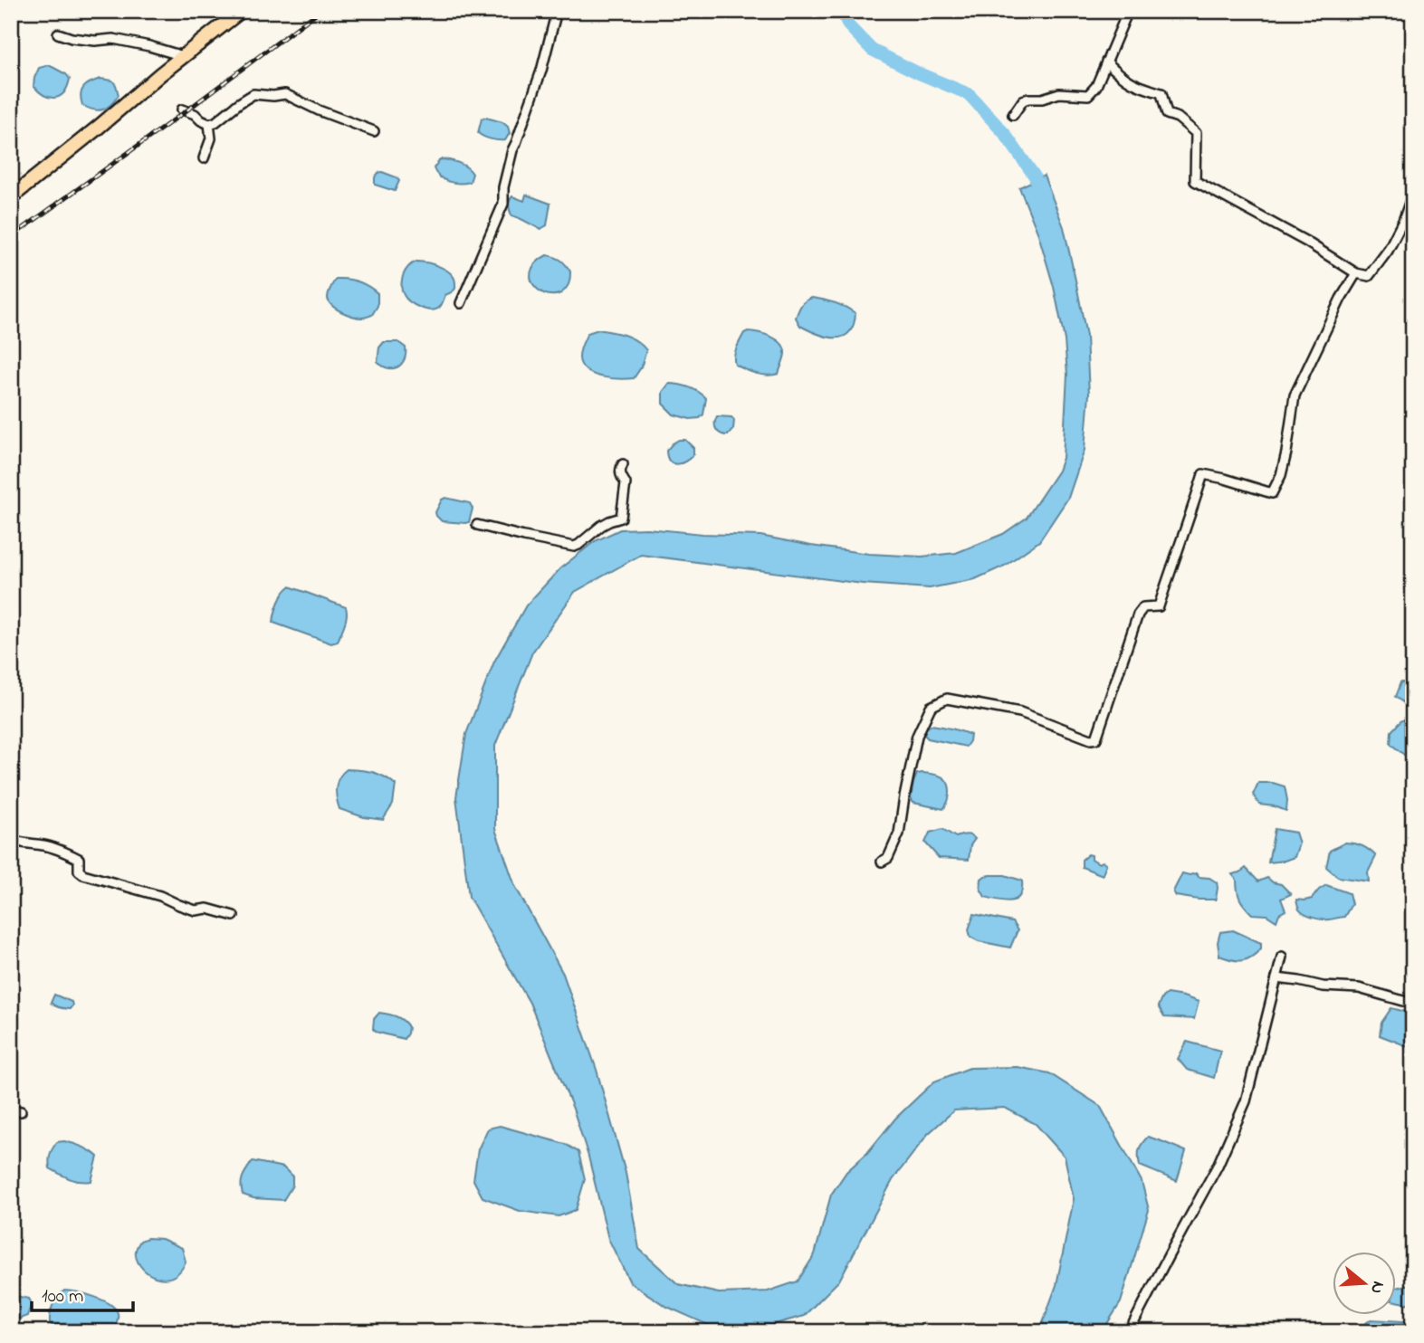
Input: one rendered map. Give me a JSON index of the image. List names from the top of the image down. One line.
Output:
{"scale_bar":"100 m","north":"right"}
